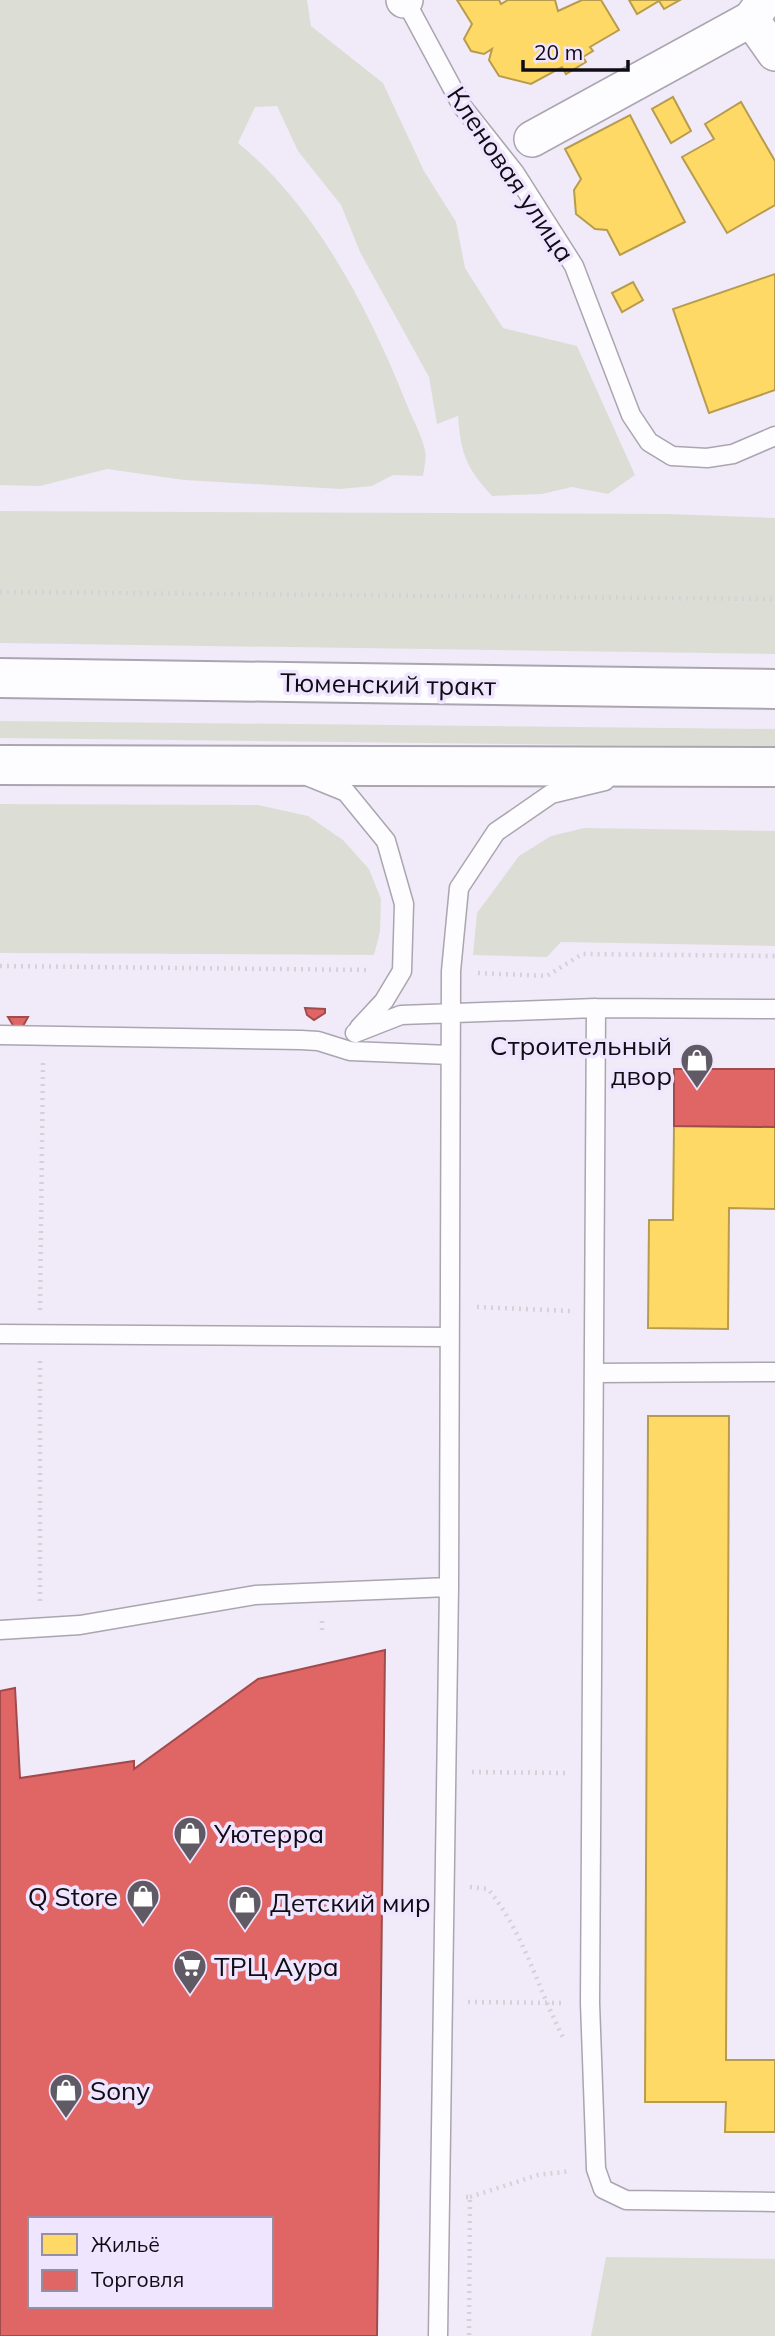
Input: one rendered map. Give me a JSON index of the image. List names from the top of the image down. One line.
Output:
{"streets":{"main road":["Тюменский тракт"],"lane":["Кленовая улица"]},"places":{"shop":["Строительный двор","Уютерра","Q Store","Детский мир","Sony"],"supermarket":["ТРЦ Аура"]},"legend":["Жильё","Торговля"],"scale_bar":"20 m"}
